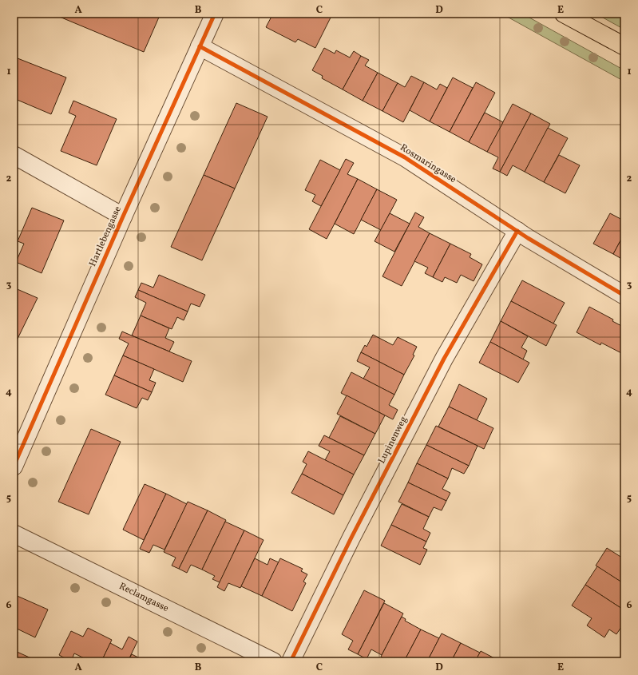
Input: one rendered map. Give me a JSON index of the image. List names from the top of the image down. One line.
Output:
{"streets":{"street":["Rosmaringasse","Hartlebengasse","Lupinenweg","Reclamgasse"]},"crossings":[["Rosmaringasse","Hartlebengasse"],["Rosmaringasse","Lupinenweg"]],"grid":{"columns":["A","B","C","D","E"],"rows":["1","2","3","4","5","6"]}}
